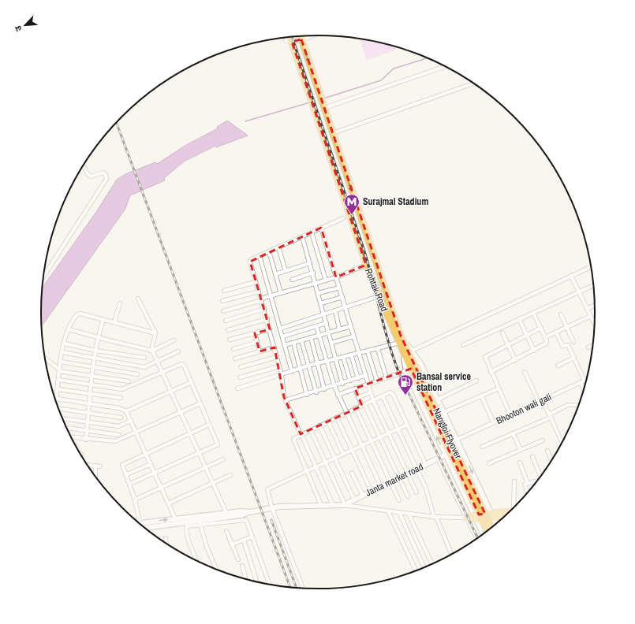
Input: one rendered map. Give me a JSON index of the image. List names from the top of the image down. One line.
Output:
{"streets":{"highway":["Rohtak Road","Nangloi Flyover"],"street":["Bhooton wali gali","Janta market road"]},"crossings":[["Rohtak Road","Bhooton wali gali"],["Rohtak Road","Nangloi Flyover"]],"places":{"metro station":["Surajmal Stadium"],"fuel station":["Bansal service station"]},"north":"bottom left"}
